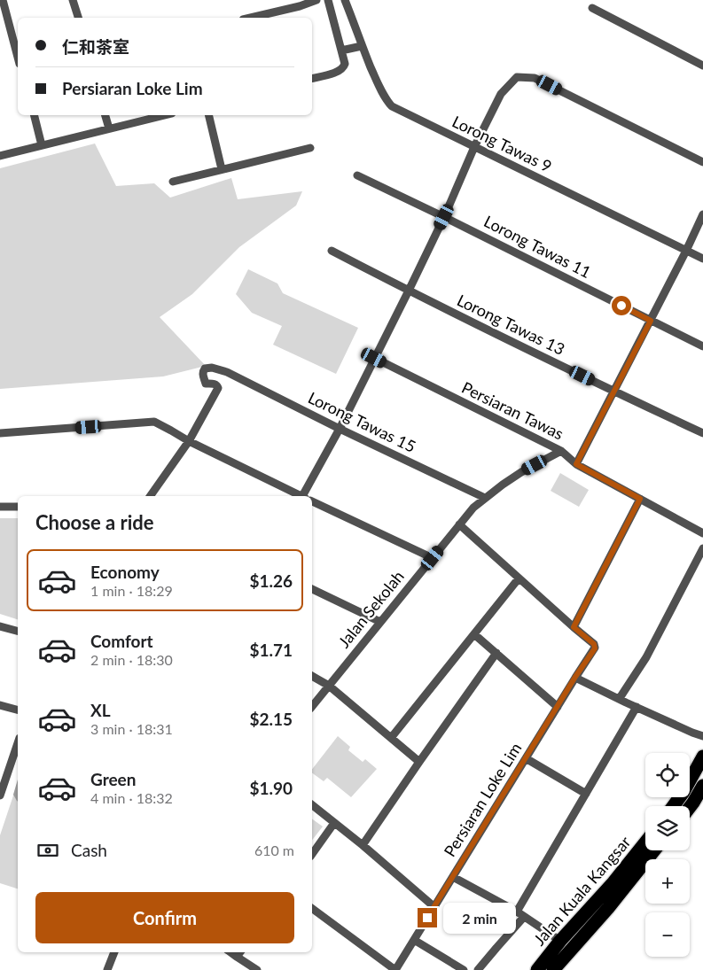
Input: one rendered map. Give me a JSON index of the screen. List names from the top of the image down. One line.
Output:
{"streets":{"highway":["Jalan Kuala Kangsar"],"street":["Lorong Tawas 9","Lorong Tawas 11","Lorong Tawas 13","Persiaran Tawas","Lorong Tawas 15","Jalan Sekolah","Persiaran Loke Lim"]},"crossings":[["Persiaran Tawas","Jalan Sekolah"],["Lorong Tawas 15","Jalan Sekolah"]],"page":{"banner":["仁和茶室","Persiaran Loke Lim"],"heading":"Choose a ride","list":[{"name":"Economy","note":"1 min · 18:29","value":"$1.26"},{"name":"Comfort","note":"2 min · 18:30","value":"$1.71"},{"name":"XL","note":"3 min · 18:31","value":"$2.15"},{"name":"Green","note":"4 min · 18:32","value":"$1.90"}],"map_buttons":["+","−"],"pay":["Cash","610 m"],"buttons":"Confirm","bubble":"2 min"}}
